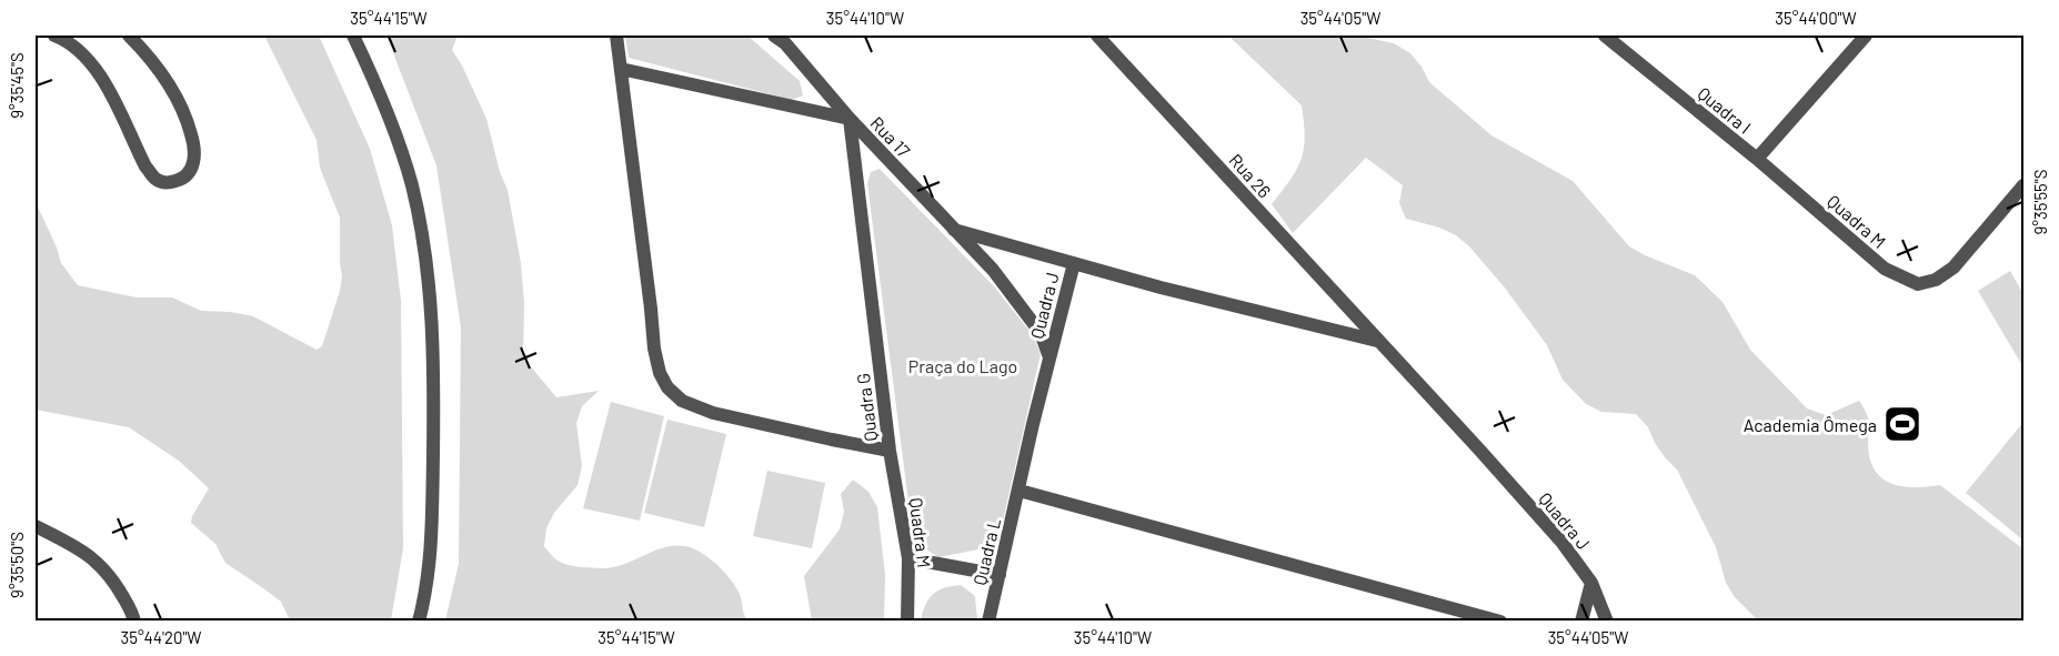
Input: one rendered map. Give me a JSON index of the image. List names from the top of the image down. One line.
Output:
{"streets":{"street":["Quadra I","Rua 17","Rua 26","Quadra M","Quadra J","Quadra G","Quadra L"]},"crossings":[["Quadra I","Quadra M"],["Rua 17","Quadra J"],["Rua 17","Quadra G"],["Rua 26","Quadra J"],["Quadra M","Quadra G"],["Quadra J","Quadra L"]],"parks":["Praça do Lago"],"places":{"sports":["Academia Ômega"]},"coordinates":["35°44'15\"W","35°44'10\"W","35°44'05\"W","35°44'00\"W","9°35'45\"S","9°35'55\"S","9°35'50\"S","35°44'20\"W"]}
